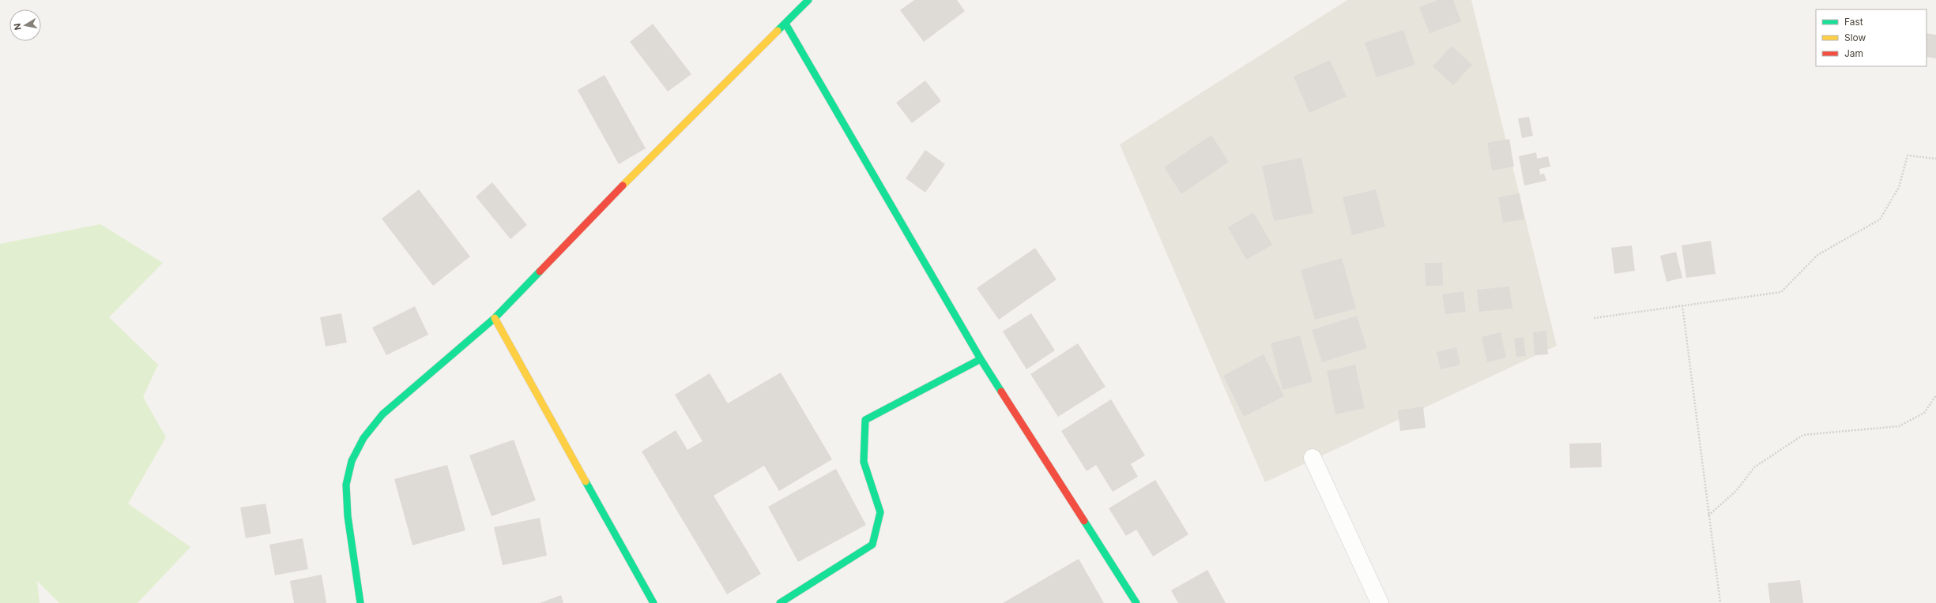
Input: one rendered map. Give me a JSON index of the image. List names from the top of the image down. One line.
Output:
{"legend":["Fast","Slow","Jam"],"north":"left"}
